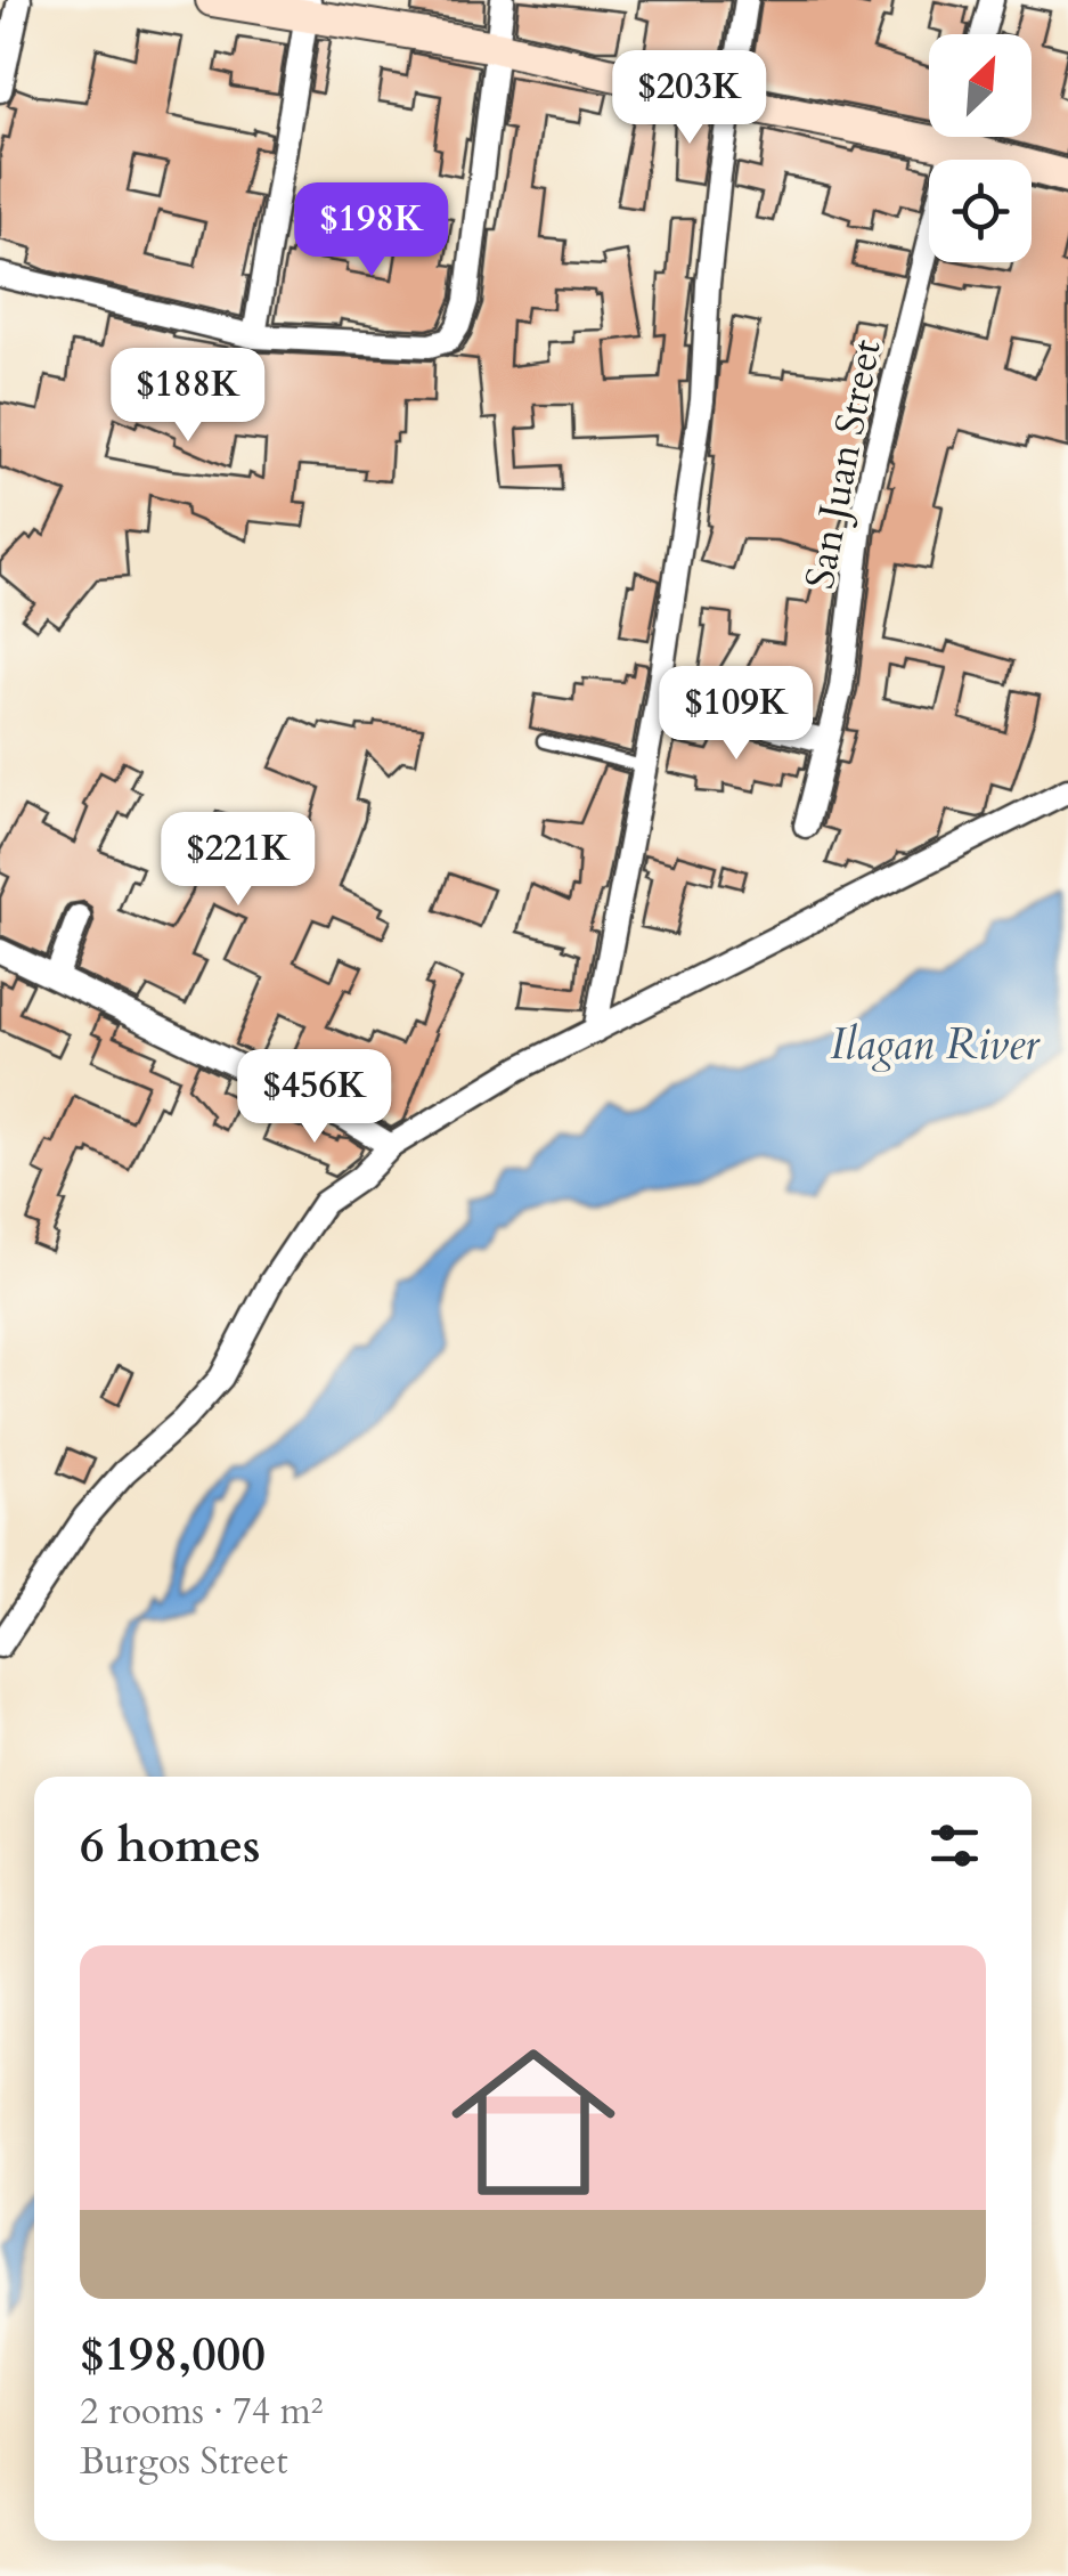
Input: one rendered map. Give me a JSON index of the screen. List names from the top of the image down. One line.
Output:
{"streets":{"street":["San Juan Street"]},"water":["Ilagan River"],"north":"top right","page":{"price":["$203K","$198K","$188K","$109K","$221K","$456K"],"heading":"6 homes","list":[{"name":"$198,000","note":"2 rooms · 74 m² · Burgos Street"}]}}
